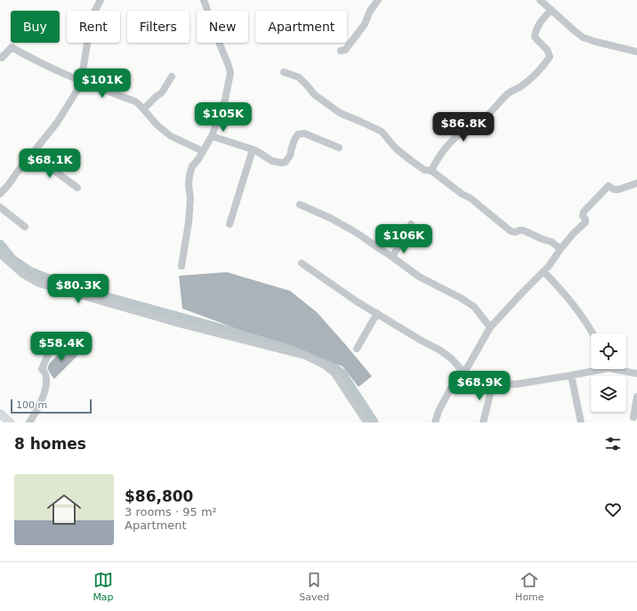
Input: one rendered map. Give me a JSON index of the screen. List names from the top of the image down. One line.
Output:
{"scale_bar":"100 m","page":{"chip":["Buy","Rent","Filters","New","Apartment"],"price":["$101K","$105K","$86.8K","$68.1K","$106K","$80.3K","$58.4K","$68.9K"],"scale":"100 m","heading":"8 homes","list":[{"name":"$86,800","note":"3 rooms · 95 m² · Apartment"}],"tabs":["Map","Saved","Home"]}}
